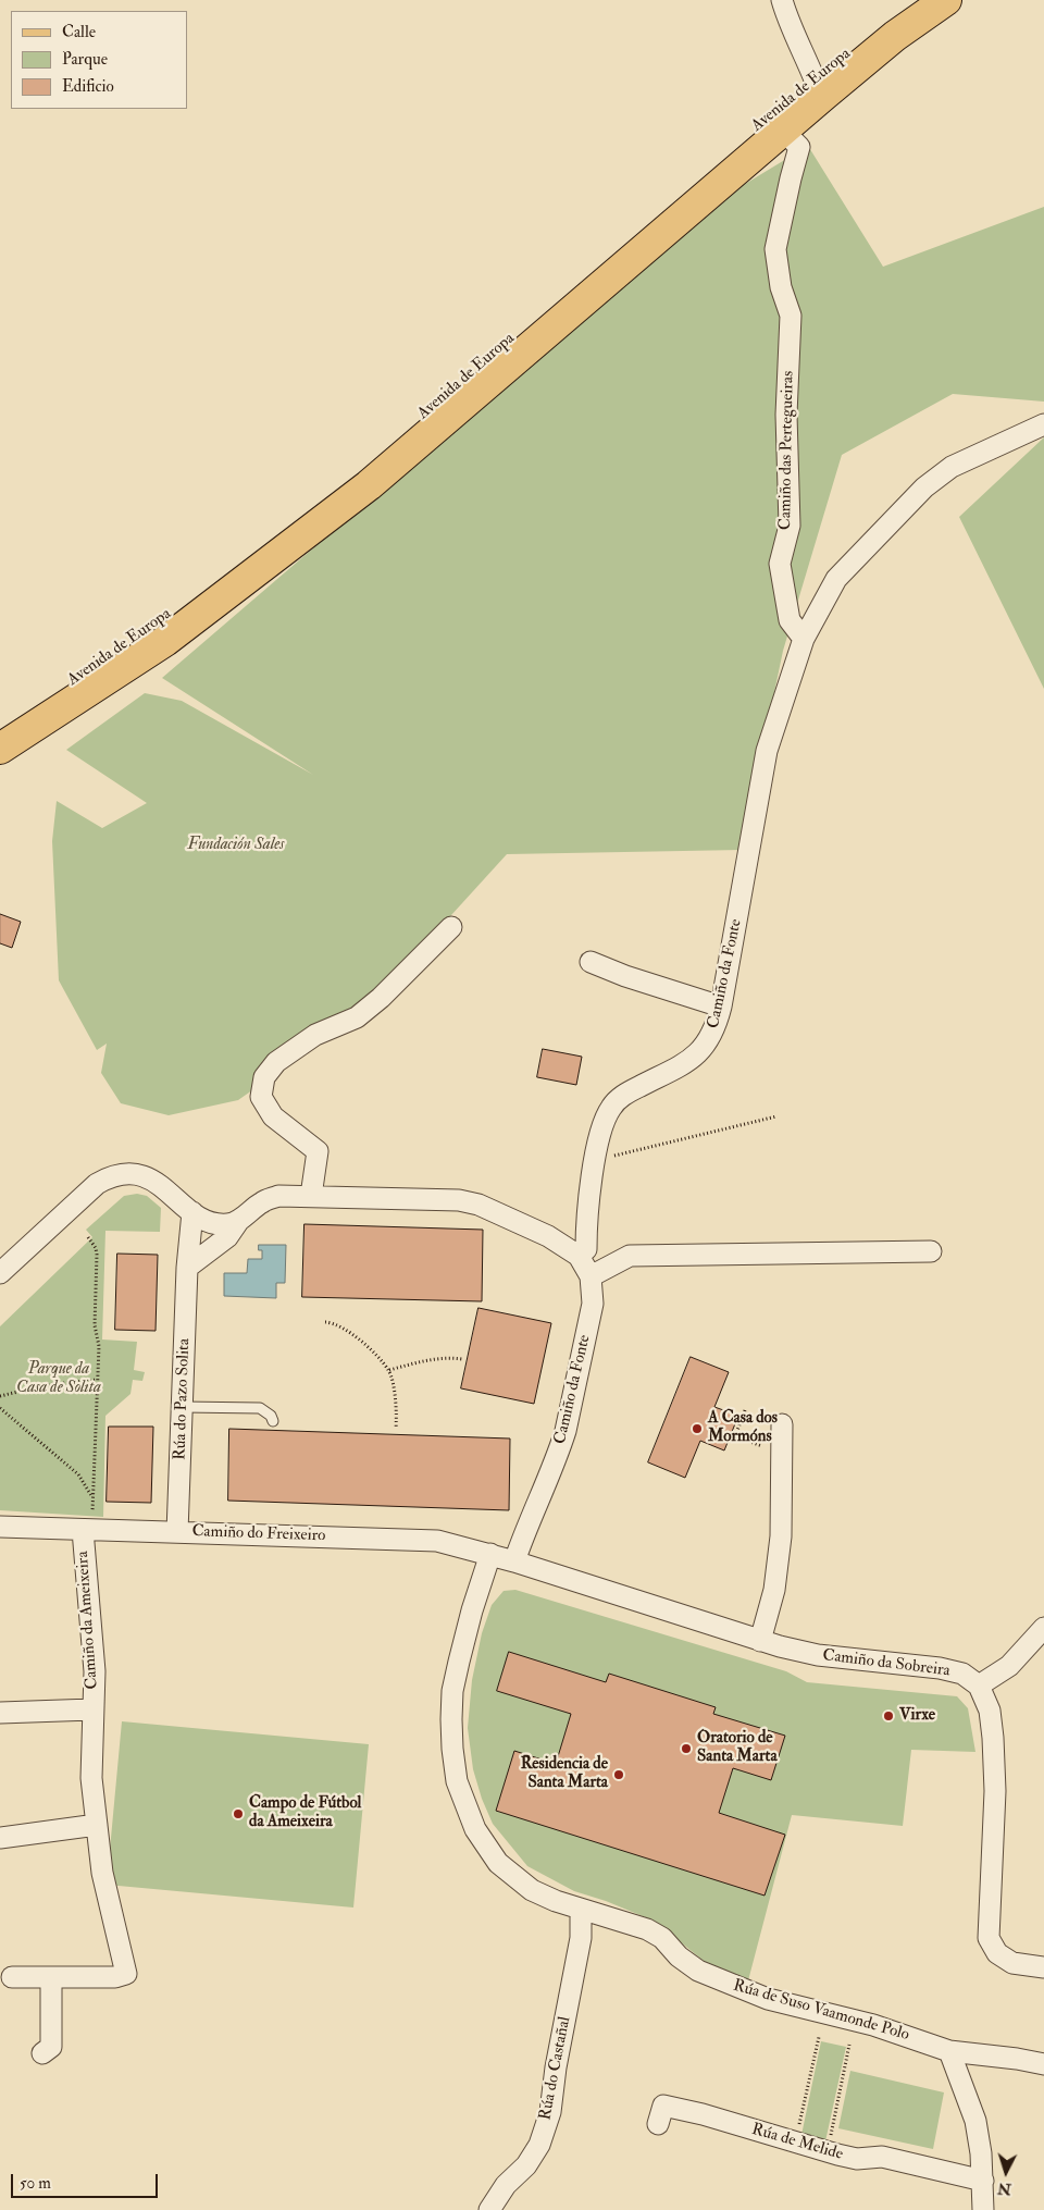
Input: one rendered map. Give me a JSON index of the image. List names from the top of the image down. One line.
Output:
{"streets":{"main road":["Avenida de Europa"],"street":["Camiño das Pertegueiras","Camiño da Fonte","Rúa do Pazo Solita","Camiño do Freixeiro","Camiño da Ameixeira","Camiño da Sobreira","Rúa de Suso Vaamonde Polo","Rúa do Castañal","Rúa de Melide"]},"crossings":[["Avenida de Europa","Camiño das Pertegueiras"],["Camiño das Pertegueiras","Camiño da Fonte"],["Camiño da Fonte","Camiño do Freixeiro"],["Camiño da Fonte","Camiño da Sobreira"],["Rúa do Pazo Solita","Camiño do Freixeiro"],["Camiño do Freixeiro","Camiño da Ameixeira"],["Camiño do Freixeiro","Camiño da Sobreira"],["Camiño do Freixeiro","Rúa de Suso Vaamonde Polo"],["Rúa de Suso Vaamonde Polo","Rúa do Castañal"]],"parks":["Fundación Sales","Parque da Casa de Solita"],"places":["A Casa dos Mormóns","Virxe","Oratorio de Santa Marta","Residencia de Santa Marta","Campo de Fútbol da Ameixeira"],"legend":["Calle","Parque","Edificio"],"scale_bar":"50 m","north":"bottom"}
